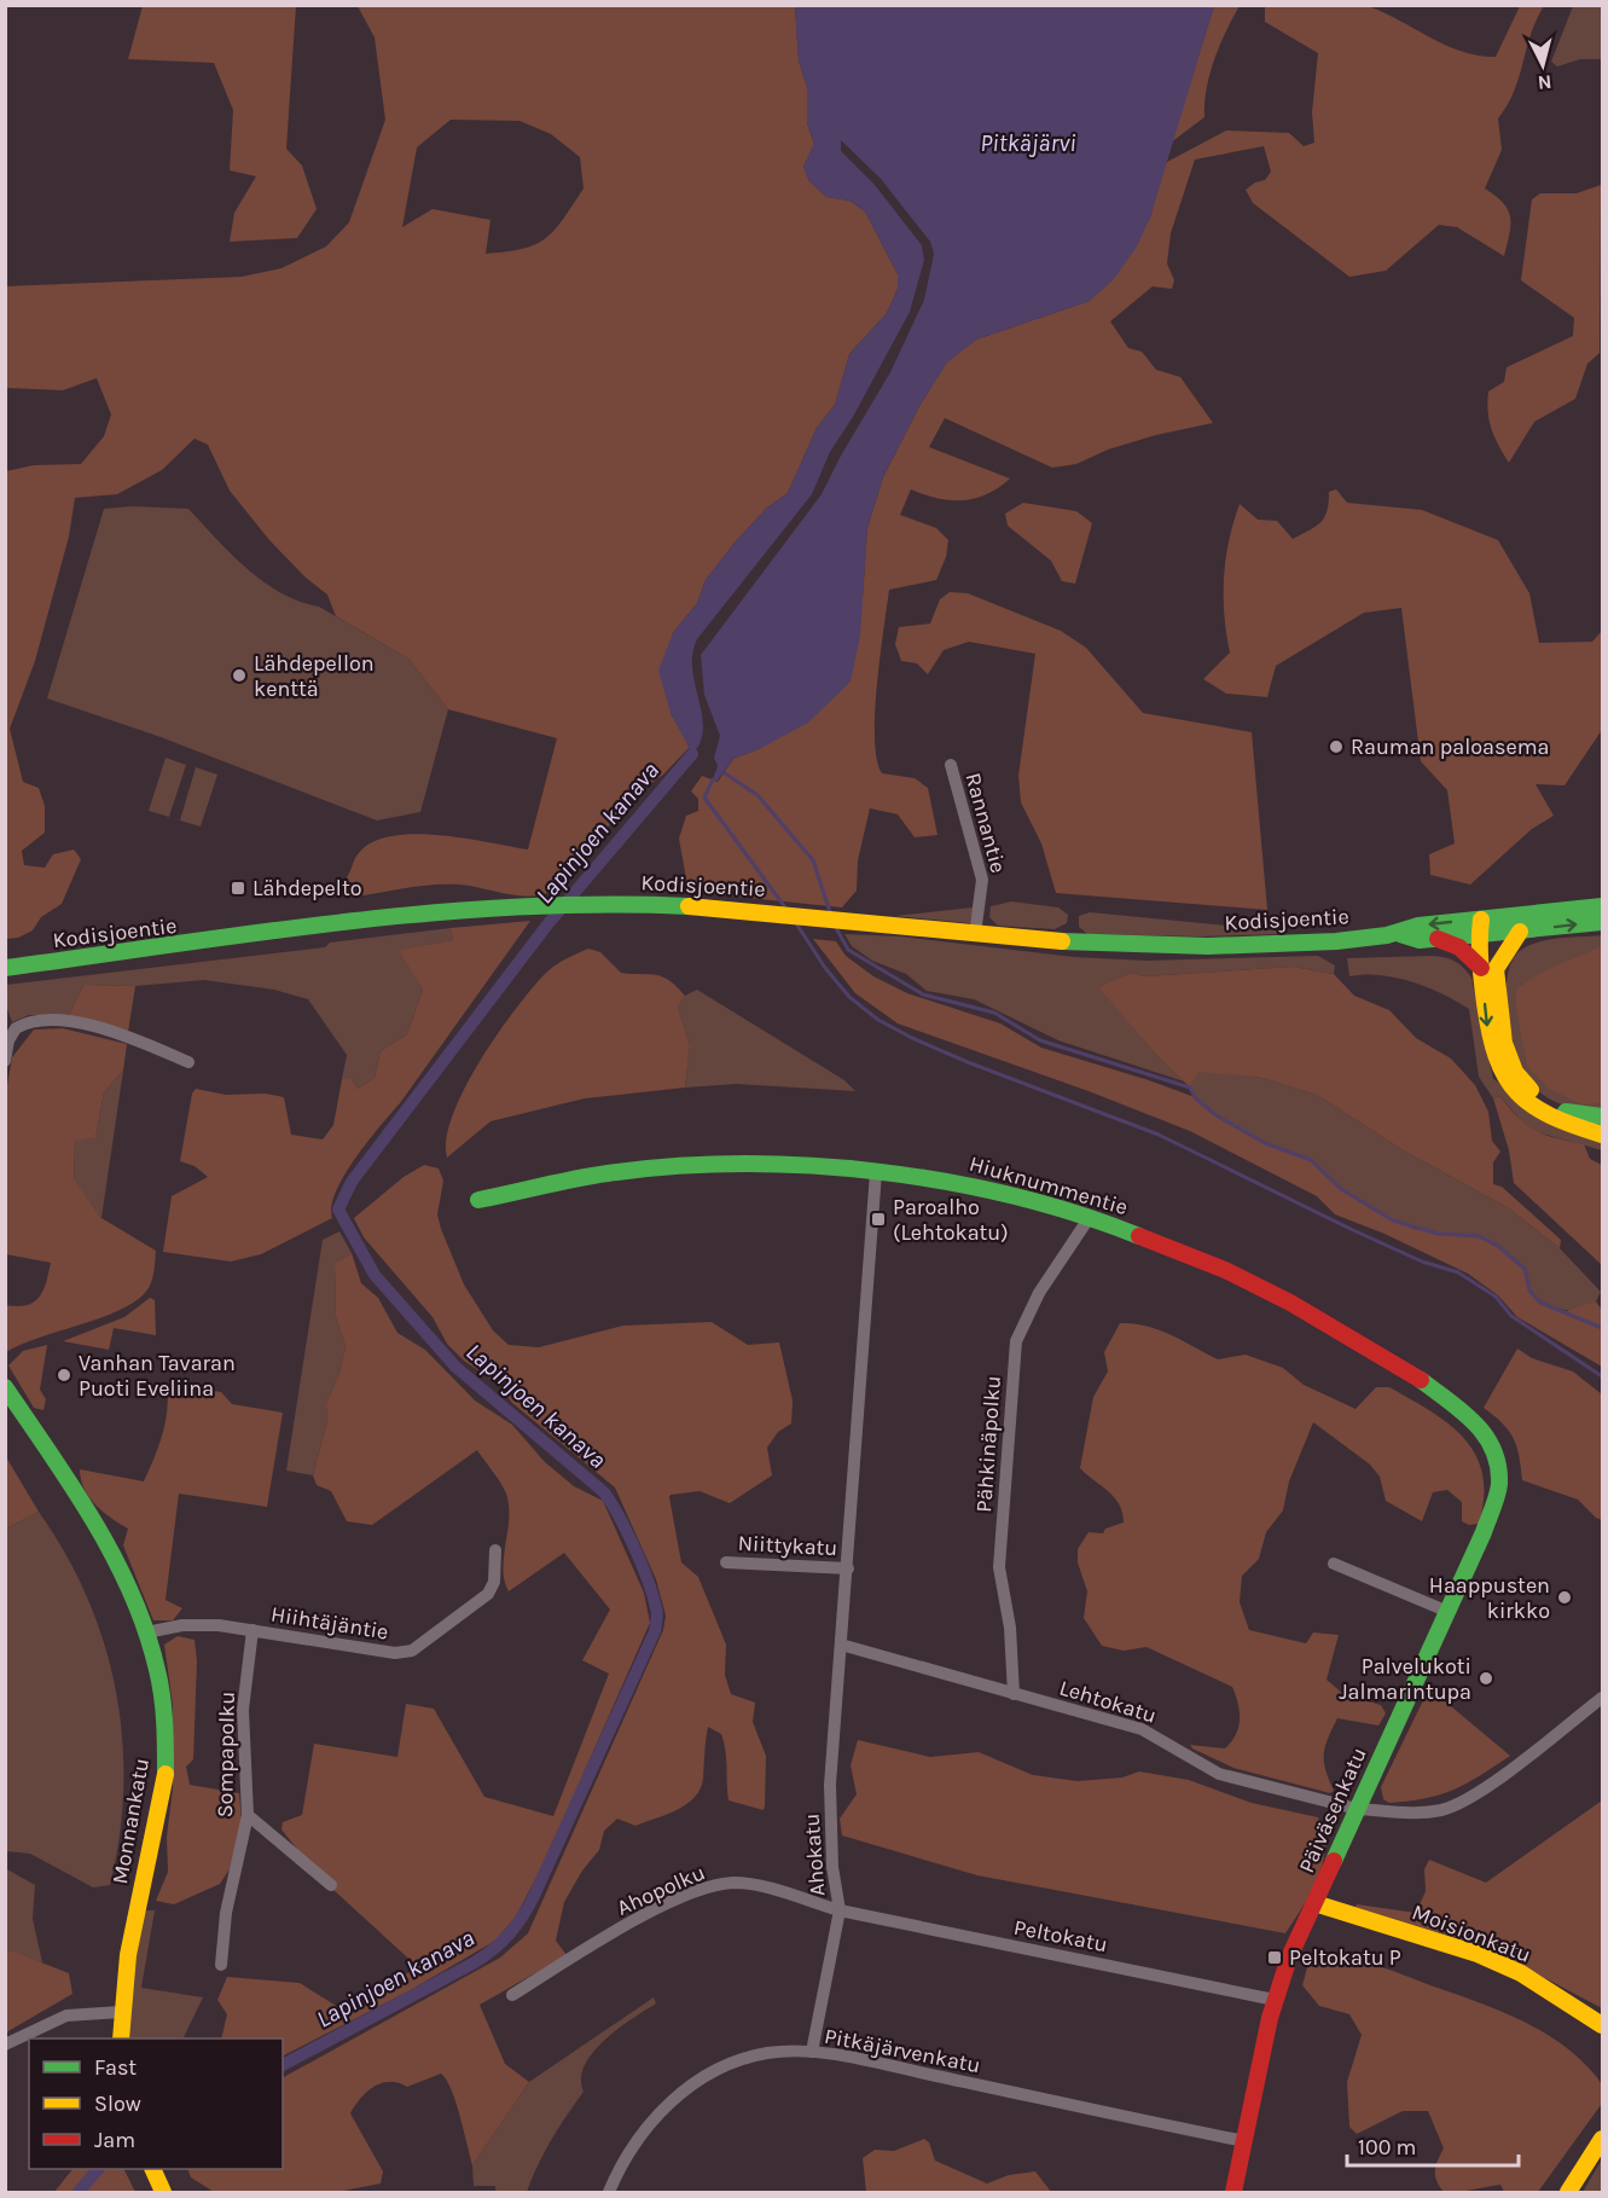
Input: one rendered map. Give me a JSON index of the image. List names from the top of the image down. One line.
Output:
{"streets":{"main road":["Kodisjoentie","Hiuknummentie","Päiväsenkatu","Monnankatu","Moisionkatu"],"street":["Rannantie","Pähkinäpolku","Niittykatu","Hiihtäjäntie","Lehtokatu","Sompapolku","Ahokatu","Ahopolku","Peltokatu","Pitkäjärvenkatu"]},"crossings":[["Rannantie","Kodisjoentie"],["Hiuknummentie","Pähkinäpolku"],["Hiuknummentie","Päiväsenkatu"],["Pähkinäpolku","Lehtokatu"],["Hiihtäjäntie","Sompapolku"],["Hiihtäjäntie","Monnankatu"],["Lehtokatu","Päiväsenkatu"],["Lehtokatu","Ahokatu"],["Päiväsenkatu","Moisionkatu"],["Päiväsenkatu","Peltokatu"],["Päiväsenkatu","Pitkäjärvenkatu"],["Ahokatu","Ahopolku"],["Ahokatu","Peltokatu"],["Ahokatu","Pitkäjärvenkatu"],["Ahopolku","Peltokatu"]],"water":["Pitkäjärvi","Lapinjoen kanava"],"places":{"other":["Lähdepellon kenttä","Rauman paloasema","Vanhan Tavaran Puoti Eveliina","Haappusten kirkko","Palvelukoti Jalmarintupa"],"transit":["Lähdepelto","Paroalho (Lehtokatu)","Peltokatu P"]},"legend":["Fast","Slow","Jam"],"scale_bar":"100 m","north":"bottom"}
